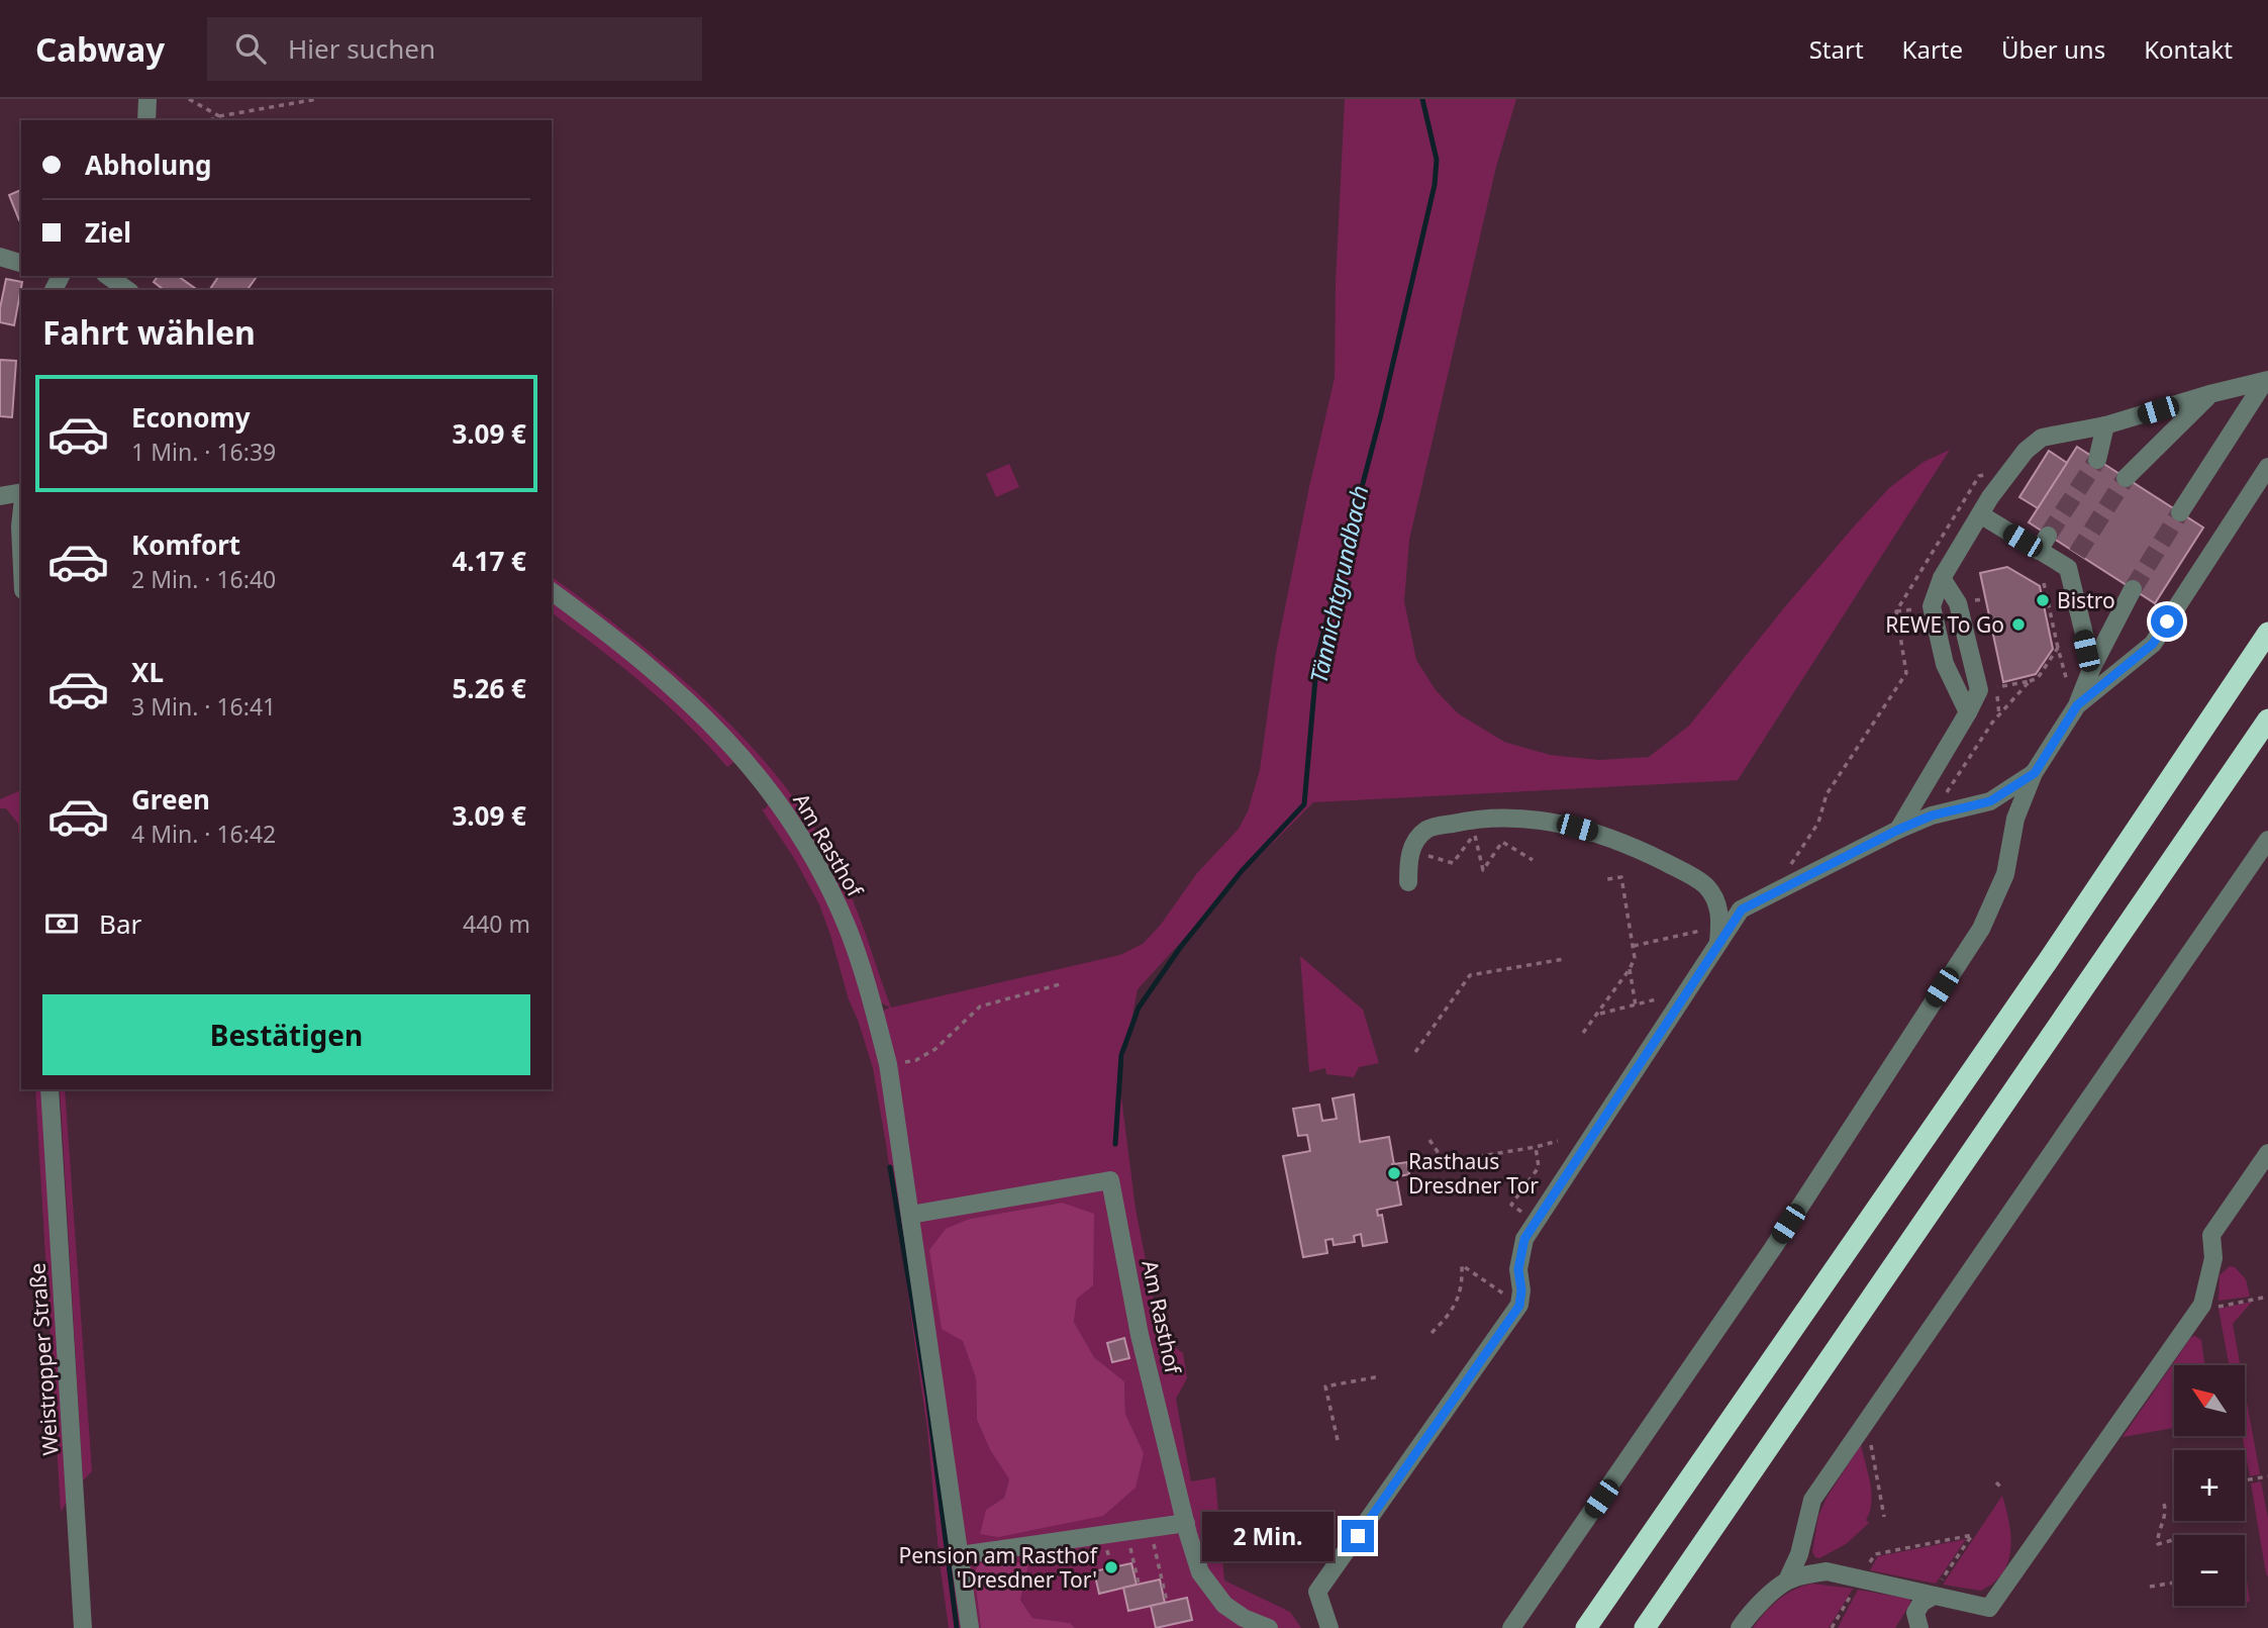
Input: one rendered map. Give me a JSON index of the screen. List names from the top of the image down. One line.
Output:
{"streets":{"street":["Am Rasthof","Weistropper Straße"]},"water":["Tännichtgrundbach"],"places":["Bistro","REWE To Go","Rasthaus Dresdner Tor","Pension am Rasthof 'Dresdner Tor'"],"north":"top left","page":{"header":"Cabway","search":"Hier suchen","nav":["Start","Karte","Über uns","Kontakt"],"banner":["Abholung","Ziel"],"heading":"Fahrt wählen","list":[{"name":"Economy","note":"1 Min. · 16:39","value":"3.09 €"},{"name":"Komfort","note":"2 Min. · 16:40","value":"4.17 €"},{"name":"XL","note":"3 Min. · 16:41","value":"5.26 €"},{"name":"Green","note":"4 Min. · 16:42","value":"3.09 €"}],"pay":["Bar","440 m"],"buttons":"Bestätigen","map_buttons":["+","−"],"bubble":"2 Min."}}
